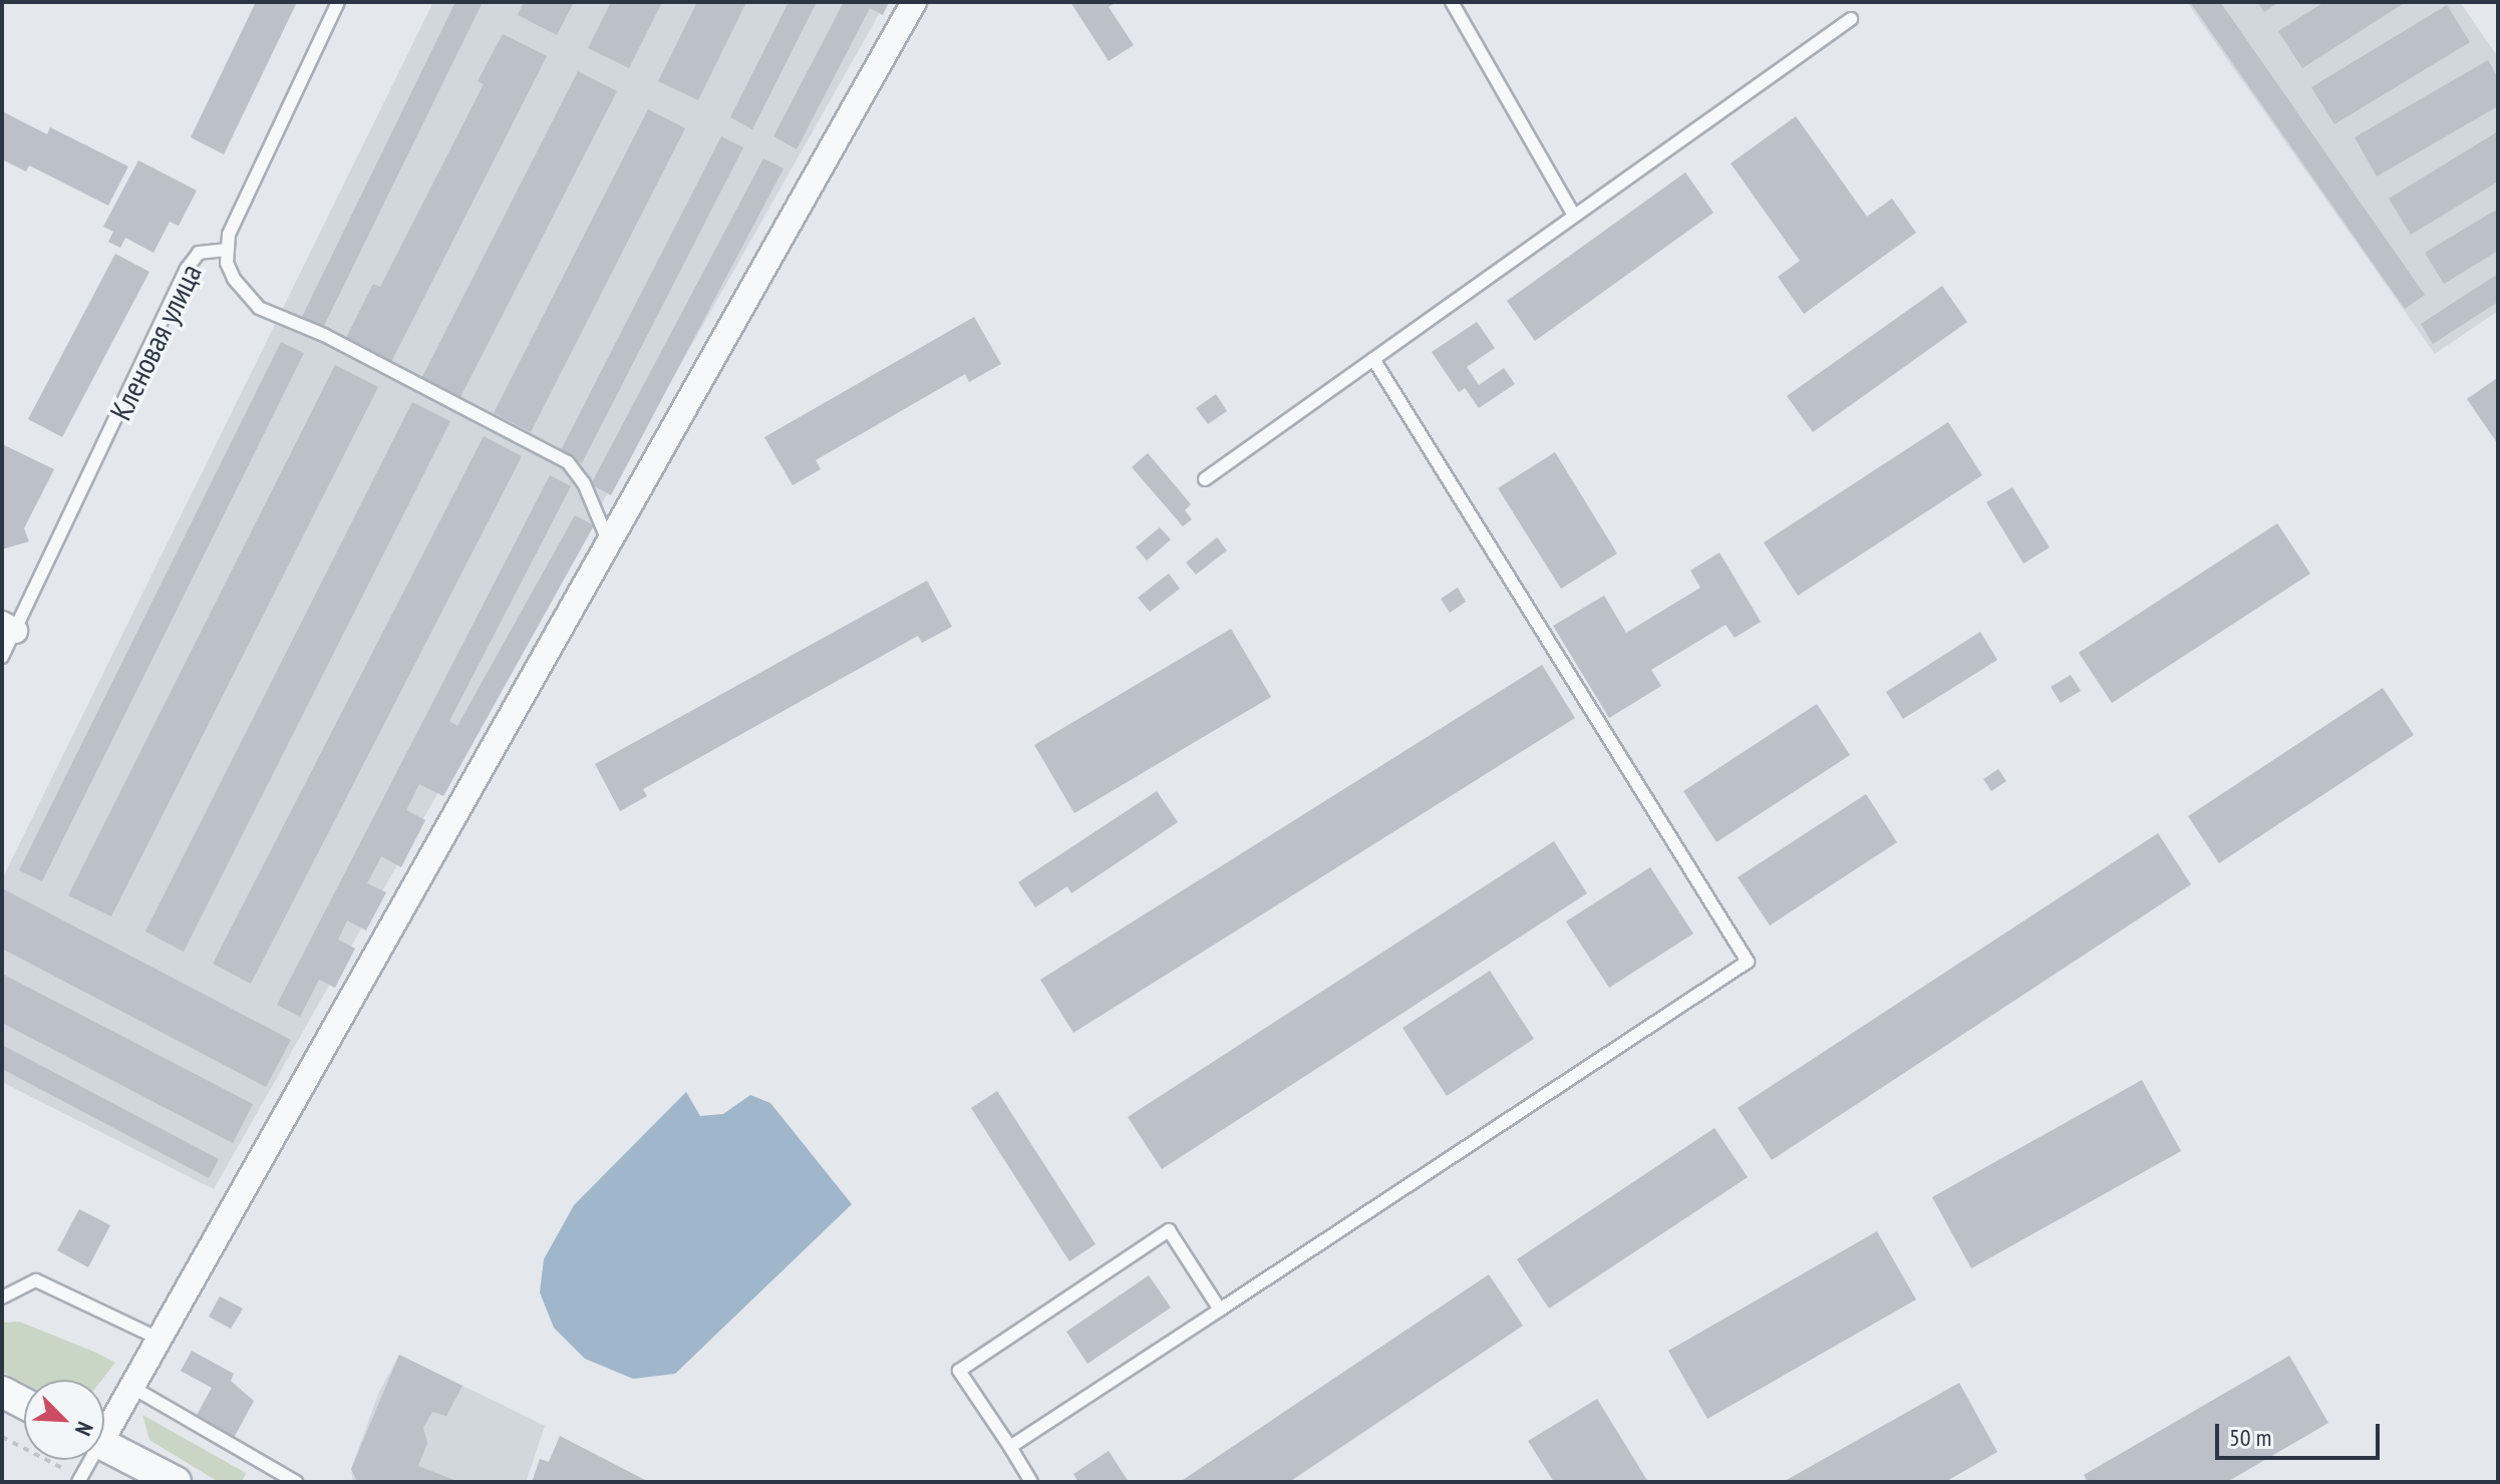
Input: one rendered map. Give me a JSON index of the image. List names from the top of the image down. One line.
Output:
{"streets":{"lane":["Кленовая улица"]},"scale_bar":"50 m","north":"bottom right"}
